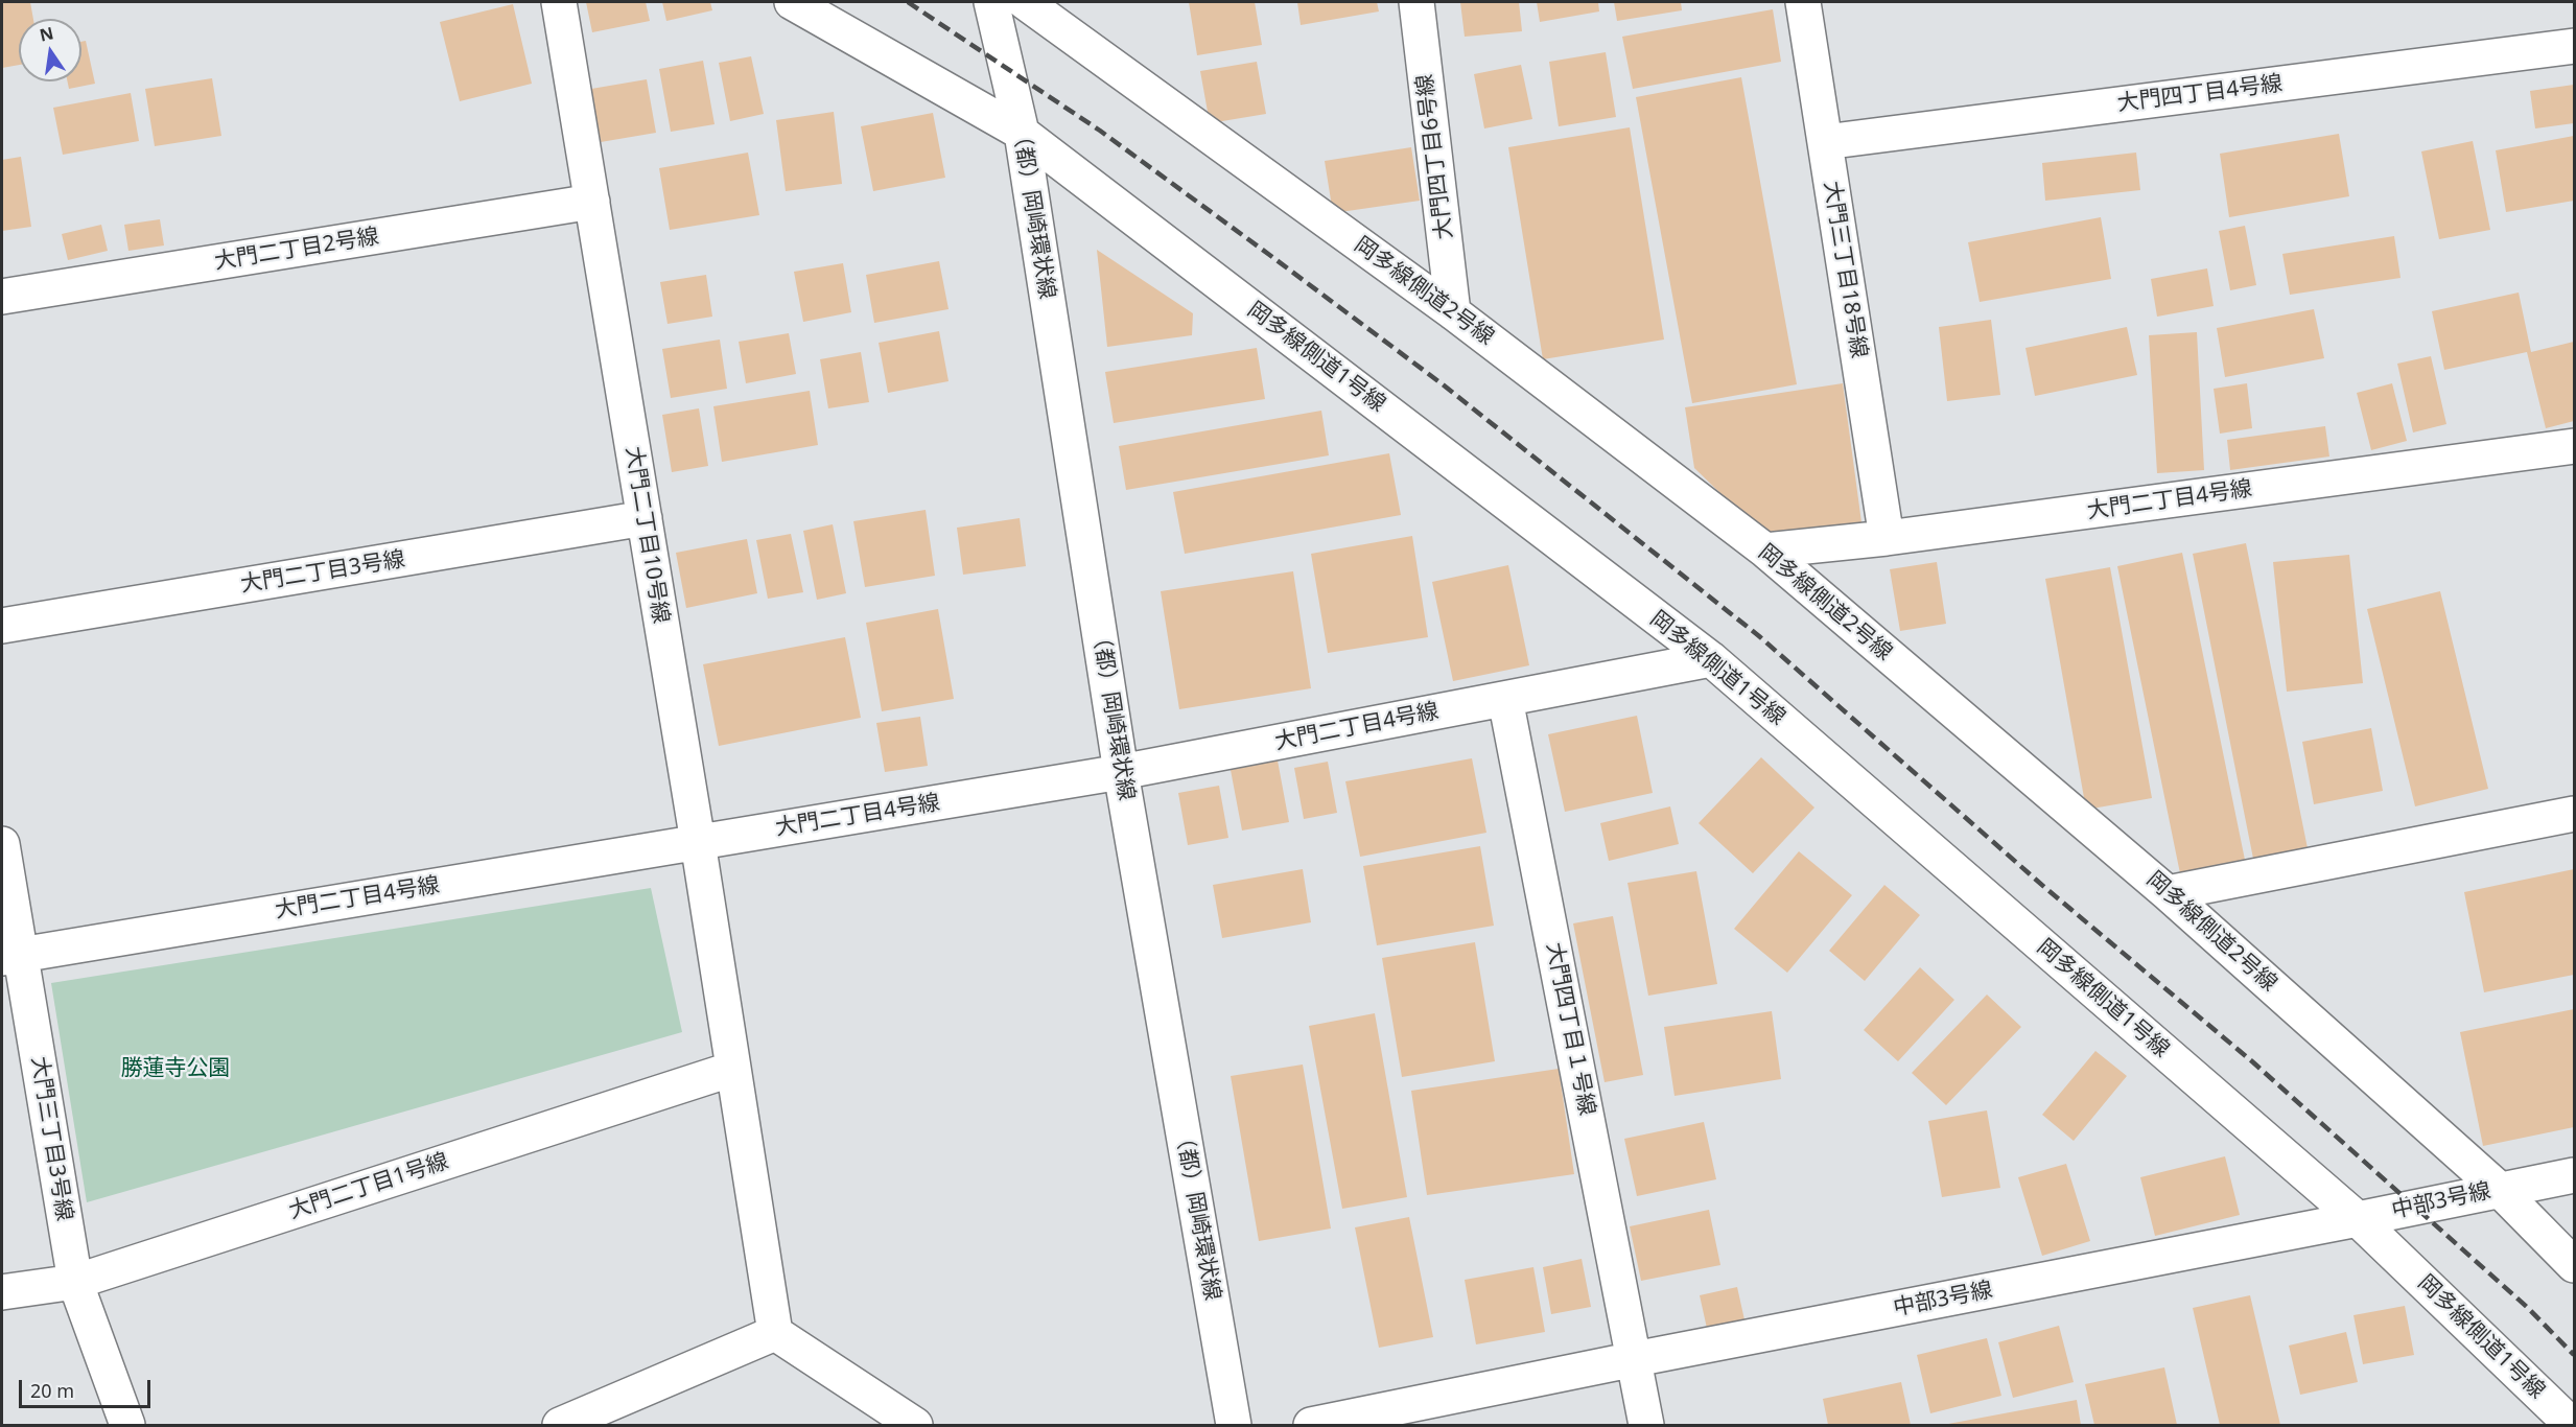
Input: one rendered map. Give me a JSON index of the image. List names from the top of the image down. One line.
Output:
{"streets":{"street":["大門四丁目4号線","大門四丁目6号線","（都）岡崎環状線","大門二丁目2号線","大門三丁目18号線","岡多線側道2号線","岡多線側道1号線","大門二丁目4号線","大門二丁目10号線","大門二丁目3号線","大門四丁目１号線","大門三丁目3号線","大門二丁目1号線","中部3号線"]},"crossings":[["大門四丁目4号線","大門三丁目18号線"],["大門四丁目6号線","岡多線側道2号線"],["（都）岡崎環状線","岡多線側道1号線"],["（都）岡崎環状線","大門二丁目4号線"],["大門二丁目2号線","大門二丁目10号線"],["大門三丁目18号線","大門二丁目4号線"],["岡多線側道2号線","大門二丁目4号線"],["岡多線側道2号線","中部3号線"],["岡多線側道1号線","大門二丁目4号線"],["岡多線側道1号線","中部3号線"],["大門二丁目4号線","大門二丁目10号線"],["大門二丁目4号線","大門四丁目１号線"],["大門二丁目4号線","大門三丁目3号線"],["大門二丁目10号線","大門二丁目3号線"],["大門二丁目10号線","大門二丁目1号線"],["大門四丁目１号線","中部3号線"],["大門三丁目3号線","大門二丁目1号線"]],"parks":["勝蓮寺公園"],"scale_bar":"20 m","north":"top"}
